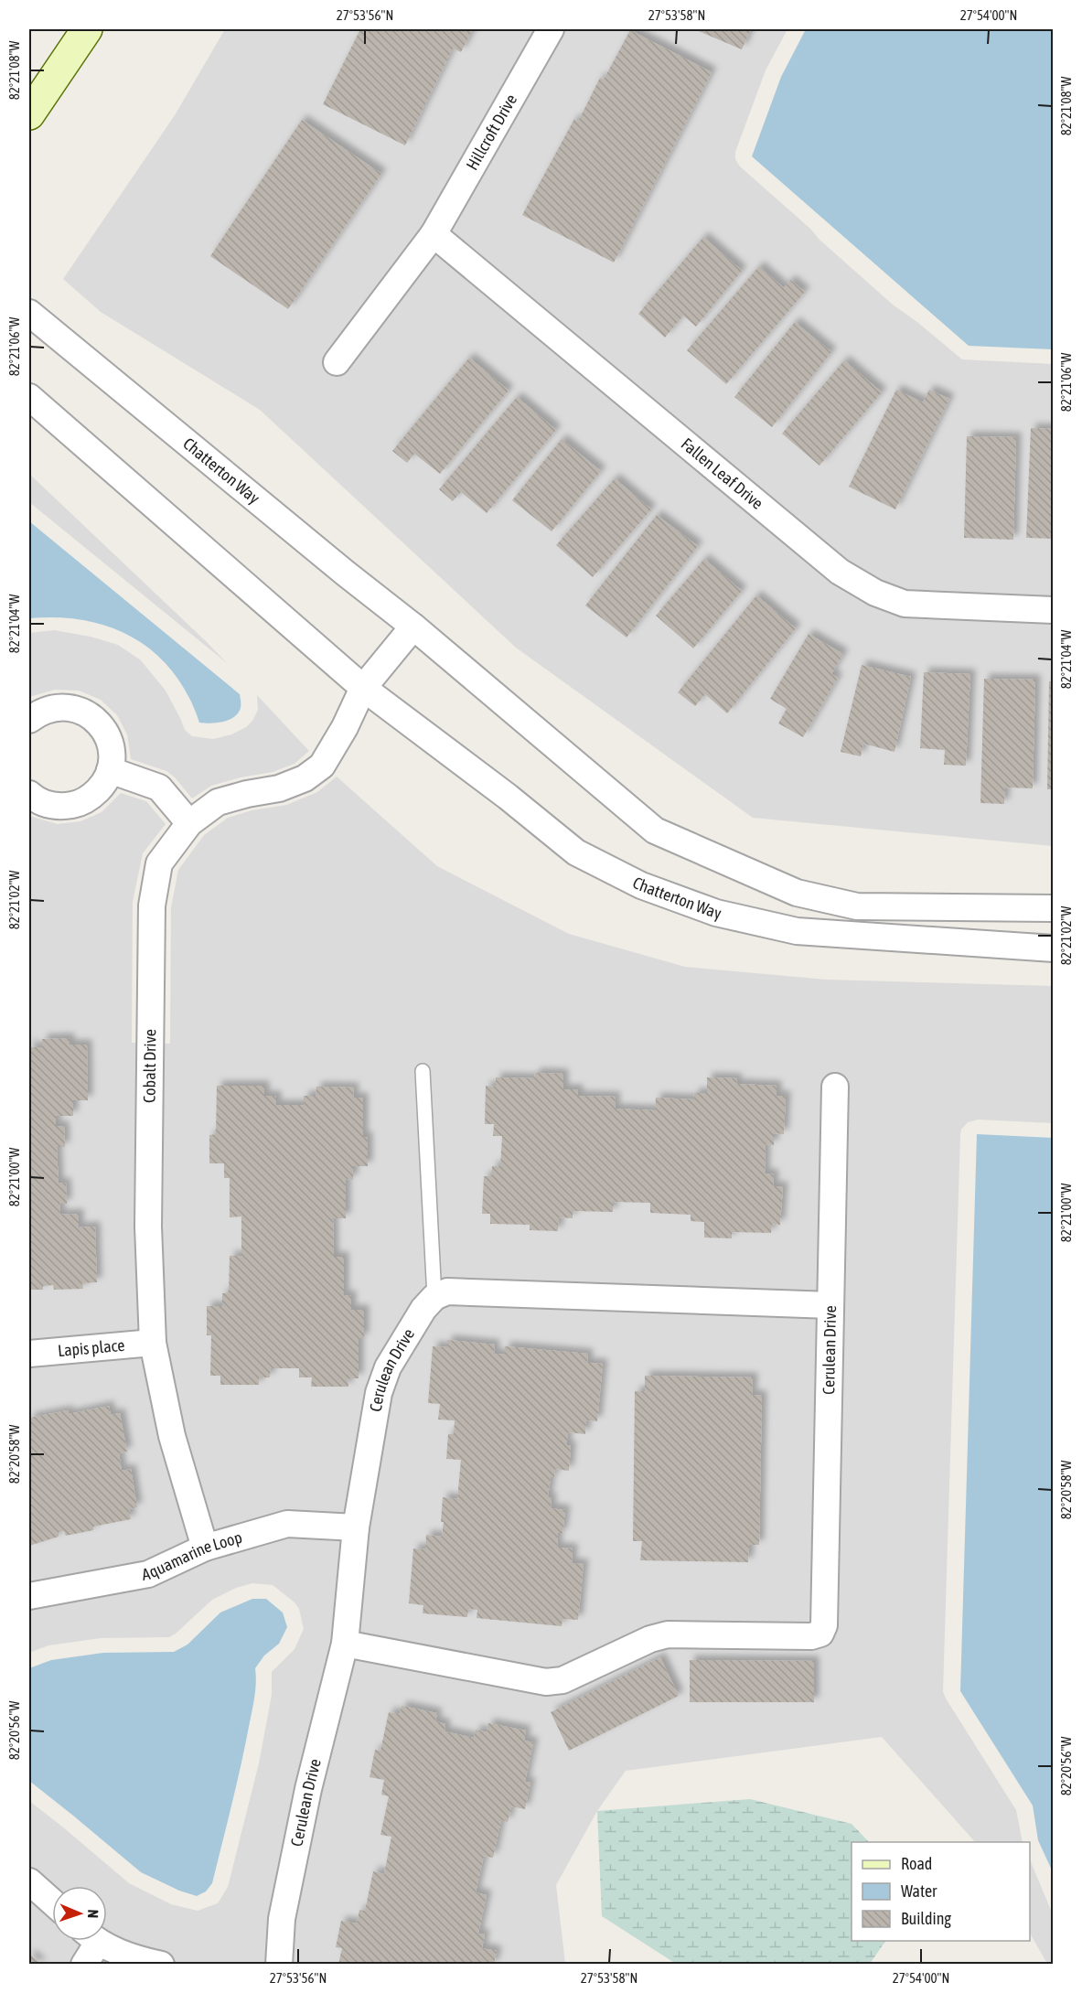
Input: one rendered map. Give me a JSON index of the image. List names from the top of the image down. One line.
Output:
{"streets":{"street":["Hillcroft Drive","Chatterton Way","Fallen Leaf Drive","Cobalt Drive","Lapis place","Cerulean Drive","Aquamarine Loop"]},"crossings":[["Hillcroft Drive","Fallen Leaf Drive"],["Chatterton Way","Cobalt Drive"],["Cobalt Drive","Lapis place"],["Cobalt Drive","Aquamarine Loop"],["Cerulean Drive","Aquamarine Loop"]],"legend":["Road","Water","Building"],"north":"right","coordinates":["27°53'56\"N","27°53'58\"N","27°54'00\"N","82°21'08\"W","82°21'06\"W","82°21'04\"W","82°21'02\"W","82°21'00\"W","82°20'58\"W","82°20'56\"W"]}
